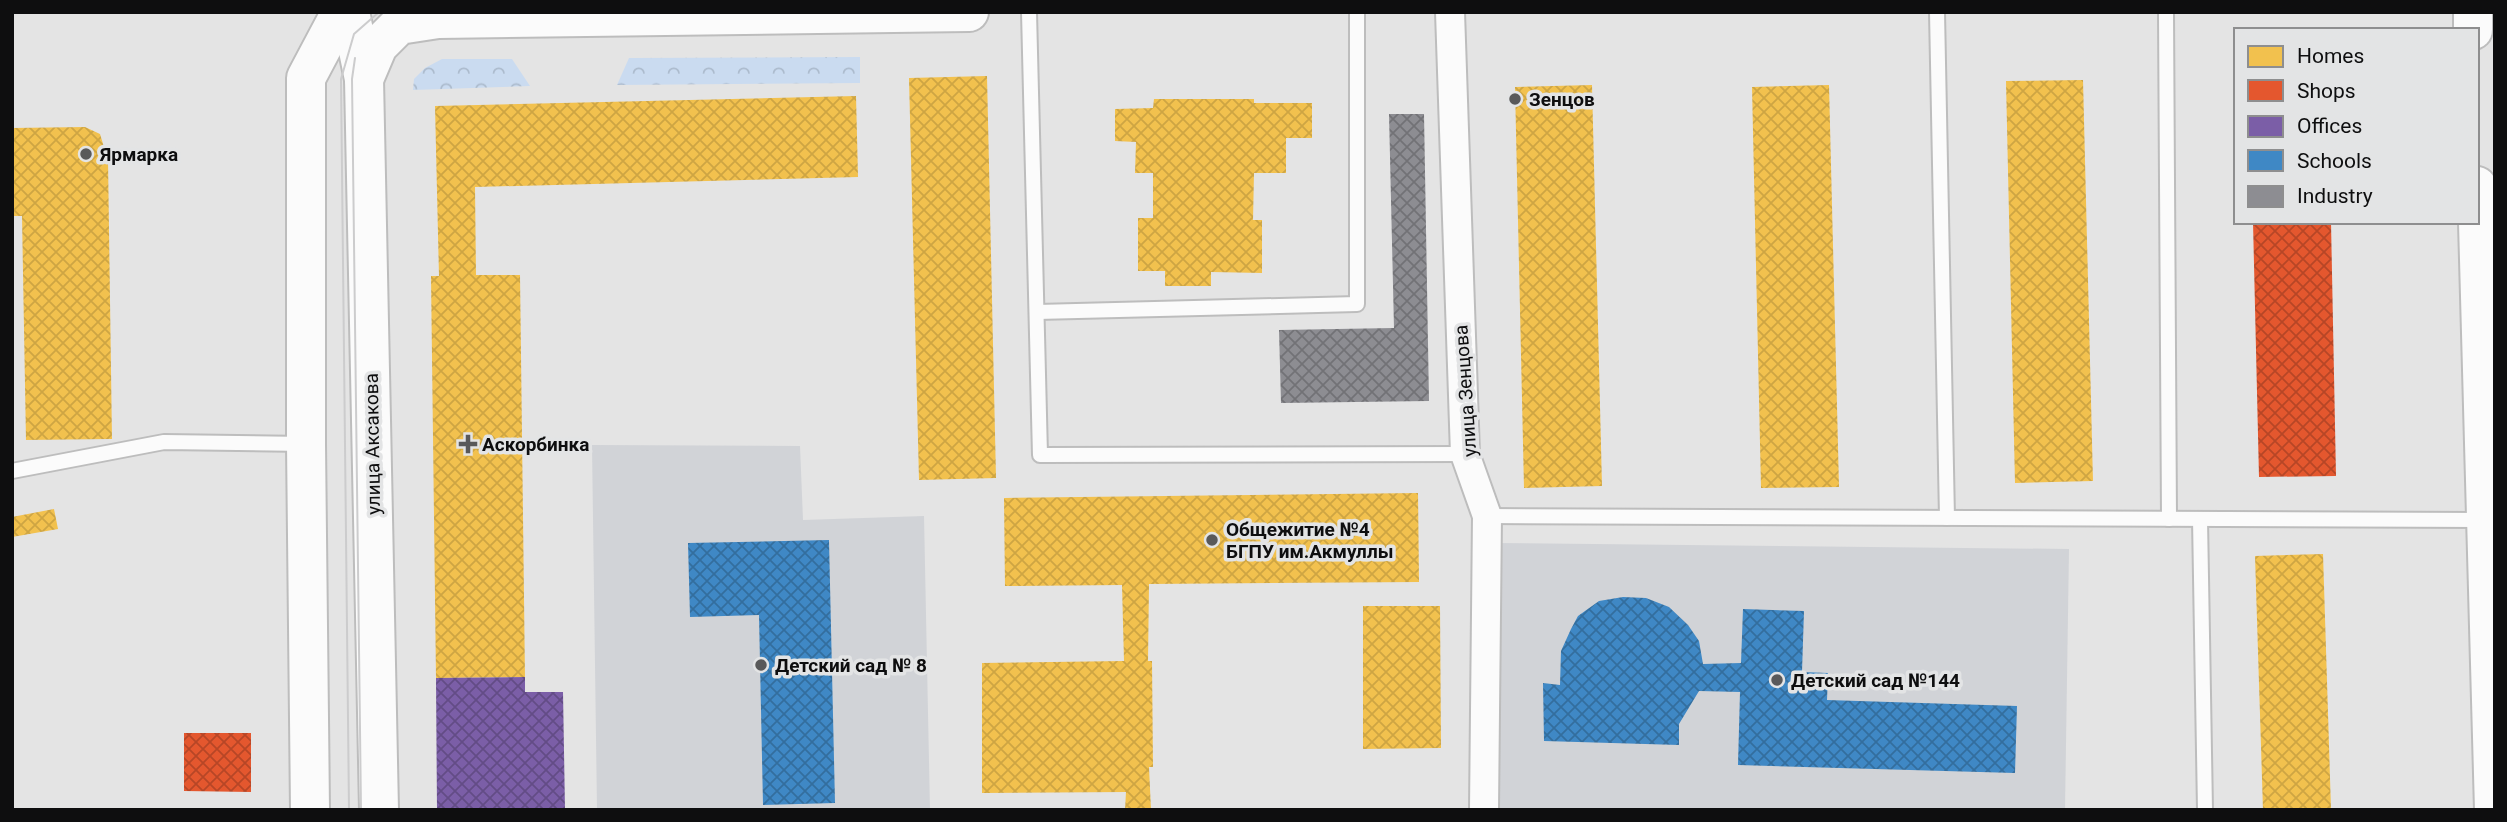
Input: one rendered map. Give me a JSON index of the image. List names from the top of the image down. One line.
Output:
{"streets":{"street":["улица Зенцова","улица Аксакова"]},"places":{"other":["Зенцов","Ярмарка","Общежитие №4 БГПУ им.Акмуллы","Детский сад № 8","Детский сад №144"],"health":["Аскорбинка"]},"legend":["Homes","Shops","Offices","Schools","Industry"]}
